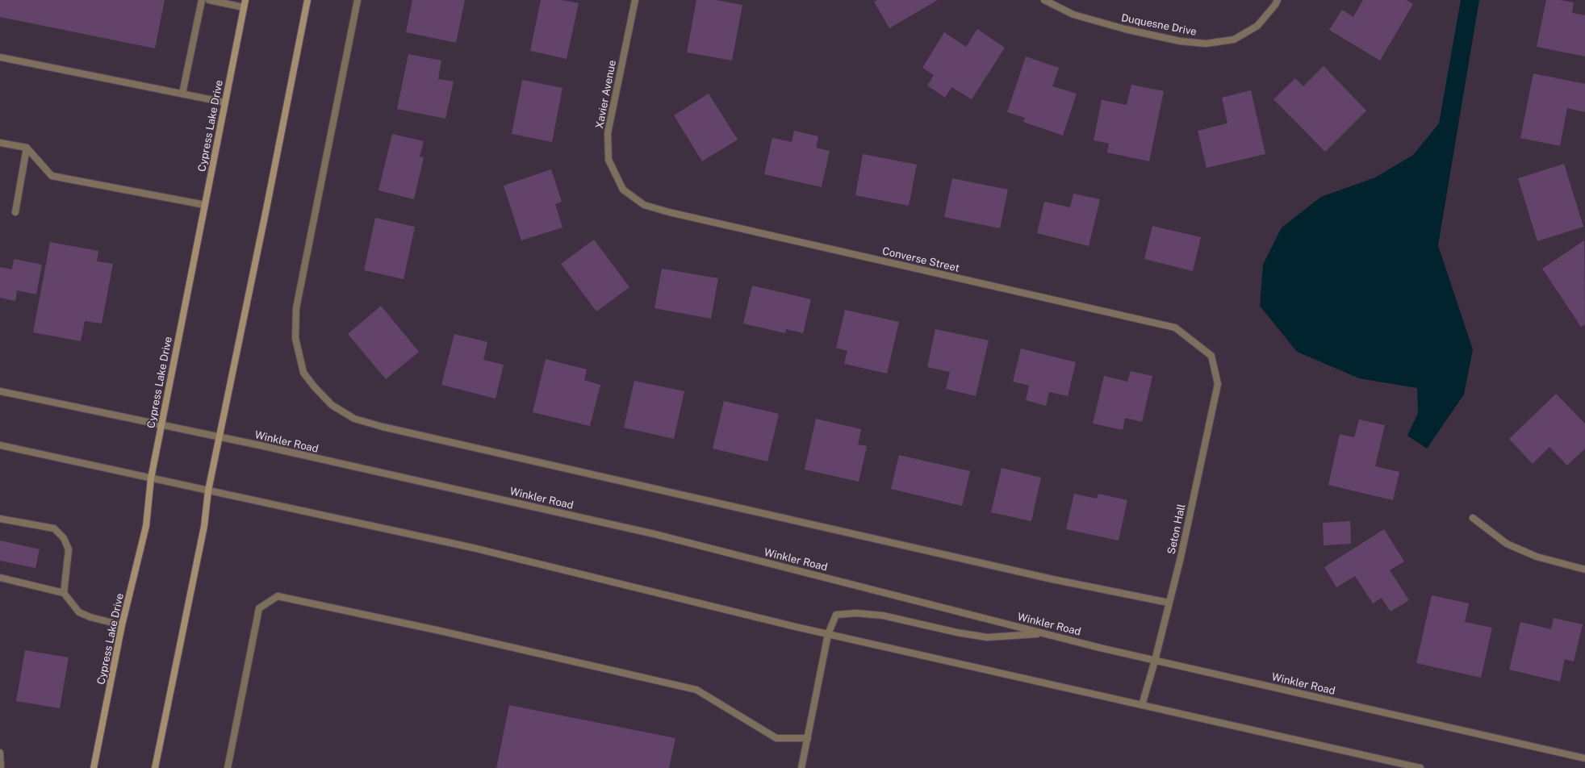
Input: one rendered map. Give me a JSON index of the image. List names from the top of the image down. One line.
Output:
{"streets":{"main road":["Cypress Lake Drive"],"street":["Duquesne Drive","Xavier Avenue","Converse Street","Winkler Road","Seton Hall"]},"crossings":[["Xavier Avenue","Converse Street"],["Cypress Lake Drive","Winkler Road"],["Converse Street","Seton Hall"],["Winkler Road","Seton Hall"]]}
